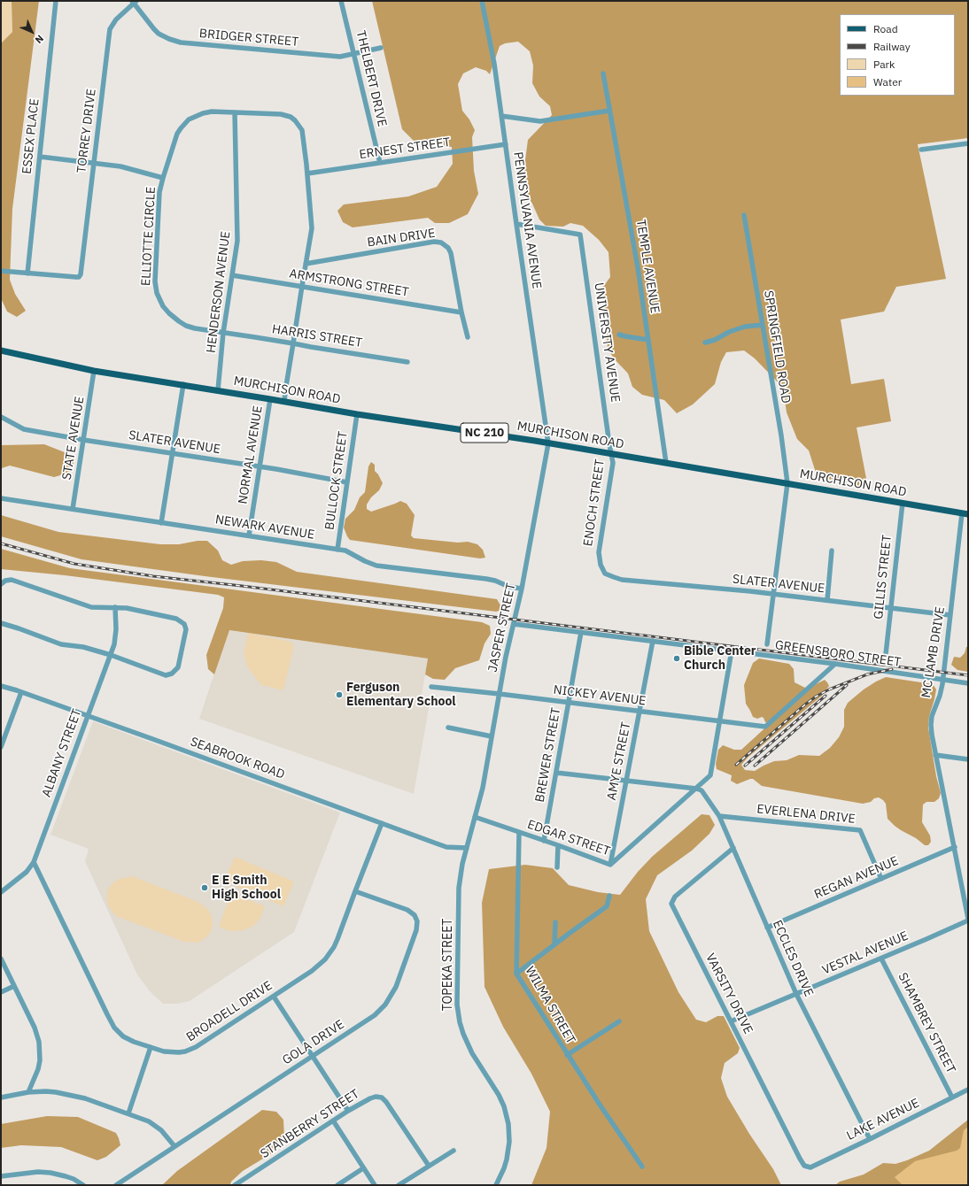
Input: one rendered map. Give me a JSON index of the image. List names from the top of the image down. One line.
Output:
{"streets":{"main road":["MURCHISON ROAD","NC 210"],"street":["BRIDGER STREET","THELBERT DRIVE","TORREY DRIVE","ESSEX PLACE","ERNEST STREET","PENNSYLVANIA AVENUE","ELLIOTTE CIRCLE","BAIN DRIVE","TEMPLE AVENUE","ARMSTRONG STREET","HENDERSON AVENUE","HARRIS STREET","UNIVERSITY AVENUE","SPRINGFIELD ROAD","STATE AVENUE","SLATER AVENUE","NORMAL AVENUE","BULLOCK STREET","ENOCH STREET","NEWARK AVENUE","GILLIS STREET","JASPER STREET","MC LAMB DRIVE","GREENSBORO STREET","NICKEY AVENUE","ALBANY STREET","BREWER STREET","SEABROOK ROAD","AMYE STREET","EVERLENA DRIVE","EDGAR STREET","REGAN AVENUE","VESTAL AVENUE","ECCLES DRIVE","TOPEKA STREET","VARSITY DRIVE","WILMA STREET","BROADELL DRIVE","SHAMBREY STREET","GOLA DRIVE","LAKE AVENUE","STANBERRY STREET"]},"crossings":[["BRIDGER STREET","THELBERT DRIVE"],["BRIDGER STREET","TORREY DRIVE"],["THELBERT DRIVE","ERNEST STREET"],["TORREY DRIVE","ESSEX PLACE"],["ERNEST STREET","PENNSYLVANIA AVENUE"],["ERNEST STREET","ELLIOTTE CIRCLE"],["PENNSYLVANIA AVENUE","UNIVERSITY AVENUE"],["PENNSYLVANIA AVENUE","MURCHISON ROAD"],["PENNSYLVANIA AVENUE","JASPER STREET"],["ELLIOTTE CIRCLE","BAIN DRIVE"],["ELLIOTTE CIRCLE","ARMSTRONG STREET"],["ELLIOTTE CIRCLE","HENDERSON AVENUE"],["ELLIOTTE CIRCLE","HARRIS STREET"],["ELLIOTTE CIRCLE","MURCHISON ROAD"],["BAIN DRIVE","ARMSTRONG STREET"],["TEMPLE AVENUE","MURCHISON ROAD"],["ARMSTRONG STREET","HENDERSON AVENUE"],["HENDERSON AVENUE","HARRIS STREET"],["HENDERSON AVENUE","MURCHISON ROAD"],["UNIVERSITY AVENUE","MURCHISON ROAD"],["UNIVERSITY AVENUE","ENOCH STREET"],["SPRINGFIELD ROAD","MURCHISON ROAD"],["SPRINGFIELD ROAD","SLATER AVENUE"],["MURCHISON ROAD","STATE AVENUE"],["MURCHISON ROAD","NORMAL AVENUE"],["MURCHISON ROAD","BULLOCK STREET"],["MURCHISON ROAD","ENOCH STREET"],["MURCHISON ROAD","GILLIS STREET"],["MURCHISON ROAD","JASPER STREET"],["MURCHISON ROAD","MC LAMB DRIVE"],["STATE AVENUE","SLATER AVENUE"],["STATE AVENUE","NEWARK AVENUE"],["SLATER AVENUE","NORMAL AVENUE"],["SLATER AVENUE","BULLOCK STREET"],["SLATER AVENUE","ENOCH STREET"],["SLATER AVENUE","GILLIS STREET"],["SLATER AVENUE","MC LAMB DRIVE"],["NORMAL AVENUE","NEWARK AVENUE"],["BULLOCK STREET","NEWARK AVENUE"],["NEWARK AVENUE","JASPER STREET"],["JASPER STREET","GREENSBORO STREET"],["JASPER STREET","NICKEY AVENUE"],["JASPER STREET","EDGAR STREET"],["JASPER STREET","TOPEKA STREET"],["MC LAMB DRIVE","GREENSBORO STREET"],["MC LAMB DRIVE","REGAN AVENUE"],["MC LAMB DRIVE","VESTAL AVENUE"],["GREENSBORO STREET","NICKEY AVENUE"],["GREENSBORO STREET","BREWER STREET"],["GREENSBORO STREET","AMYE STREET"],["NICKEY AVENUE","BREWER STREET"],["NICKEY AVENUE","AMYE STREET"],["NICKEY AVENUE","EDGAR STREET"],["ALBANY STREET","SEABROOK ROAD"],["ALBANY STREET","BROADELL DRIVE"],["BREWER STREET","EDGAR STREET"],["SEABROOK ROAD","TOPEKA STREET"],["SEABROOK ROAD","BROADELL DRIVE"],["AMYE STREET","EDGAR STREET"],["EVERLENA DRIVE","REGAN AVENUE"],["EVERLENA DRIVE","ECCLES DRIVE"],["EDGAR STREET","ECCLES DRIVE"],["EDGAR STREET","TOPEKA STREET"],["EDGAR STREET","WILMA STREET"],["REGAN AVENUE","ECCLES DRIVE"],["VESTAL AVENUE","ECCLES DRIVE"],["VESTAL AVENUE","VARSITY DRIVE"],["VESTAL AVENUE","SHAMBREY STREET"],["ECCLES DRIVE","VARSITY DRIVE"],["ECCLES DRIVE","LAKE AVENUE"],["VARSITY DRIVE","LAKE AVENUE"],["BROADELL DRIVE","GOLA DRIVE"],["SHAMBREY STREET","LAKE AVENUE"]],"places":["Bible Center Church","Ferguson Elementary School","E E Smith High School"],"legend":["Road","Railway","Park","Water"],"north":"bottom right"}
